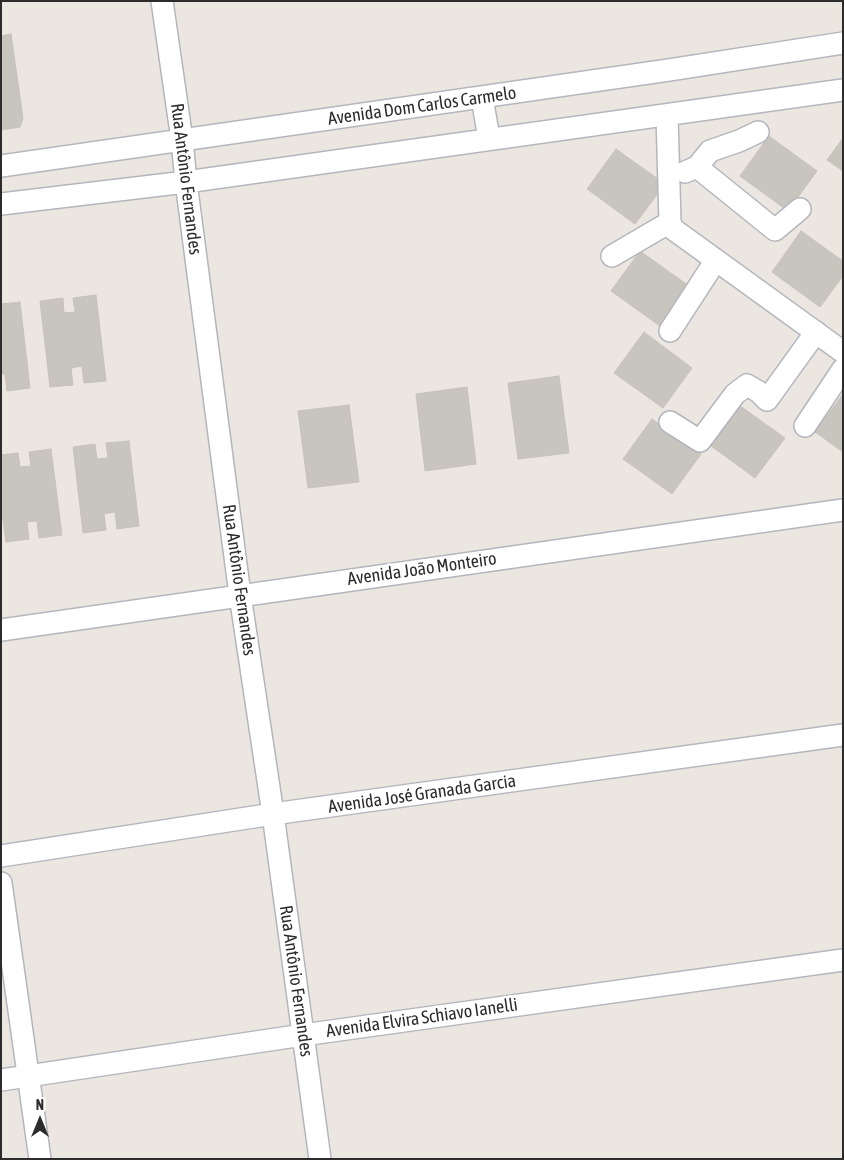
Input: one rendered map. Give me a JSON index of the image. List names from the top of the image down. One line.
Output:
{"streets":{"street":["Avenida Dom Carlos Carmelo","Rua Antônio Fernandes","Avenida João Monteiro","Avenida José Granada Garcia","Avenida Elvira Schiavo Ianelli"]},"crossings":[["Avenida Dom Carlos Carmelo","Rua Antônio Fernandes"],["Rua Antônio Fernandes","Avenida João Monteiro"],["Rua Antônio Fernandes","Avenida José Granada Garcia"],["Rua Antônio Fernandes","Avenida Elvira Schiavo Ianelli"]],"north":"top"}
